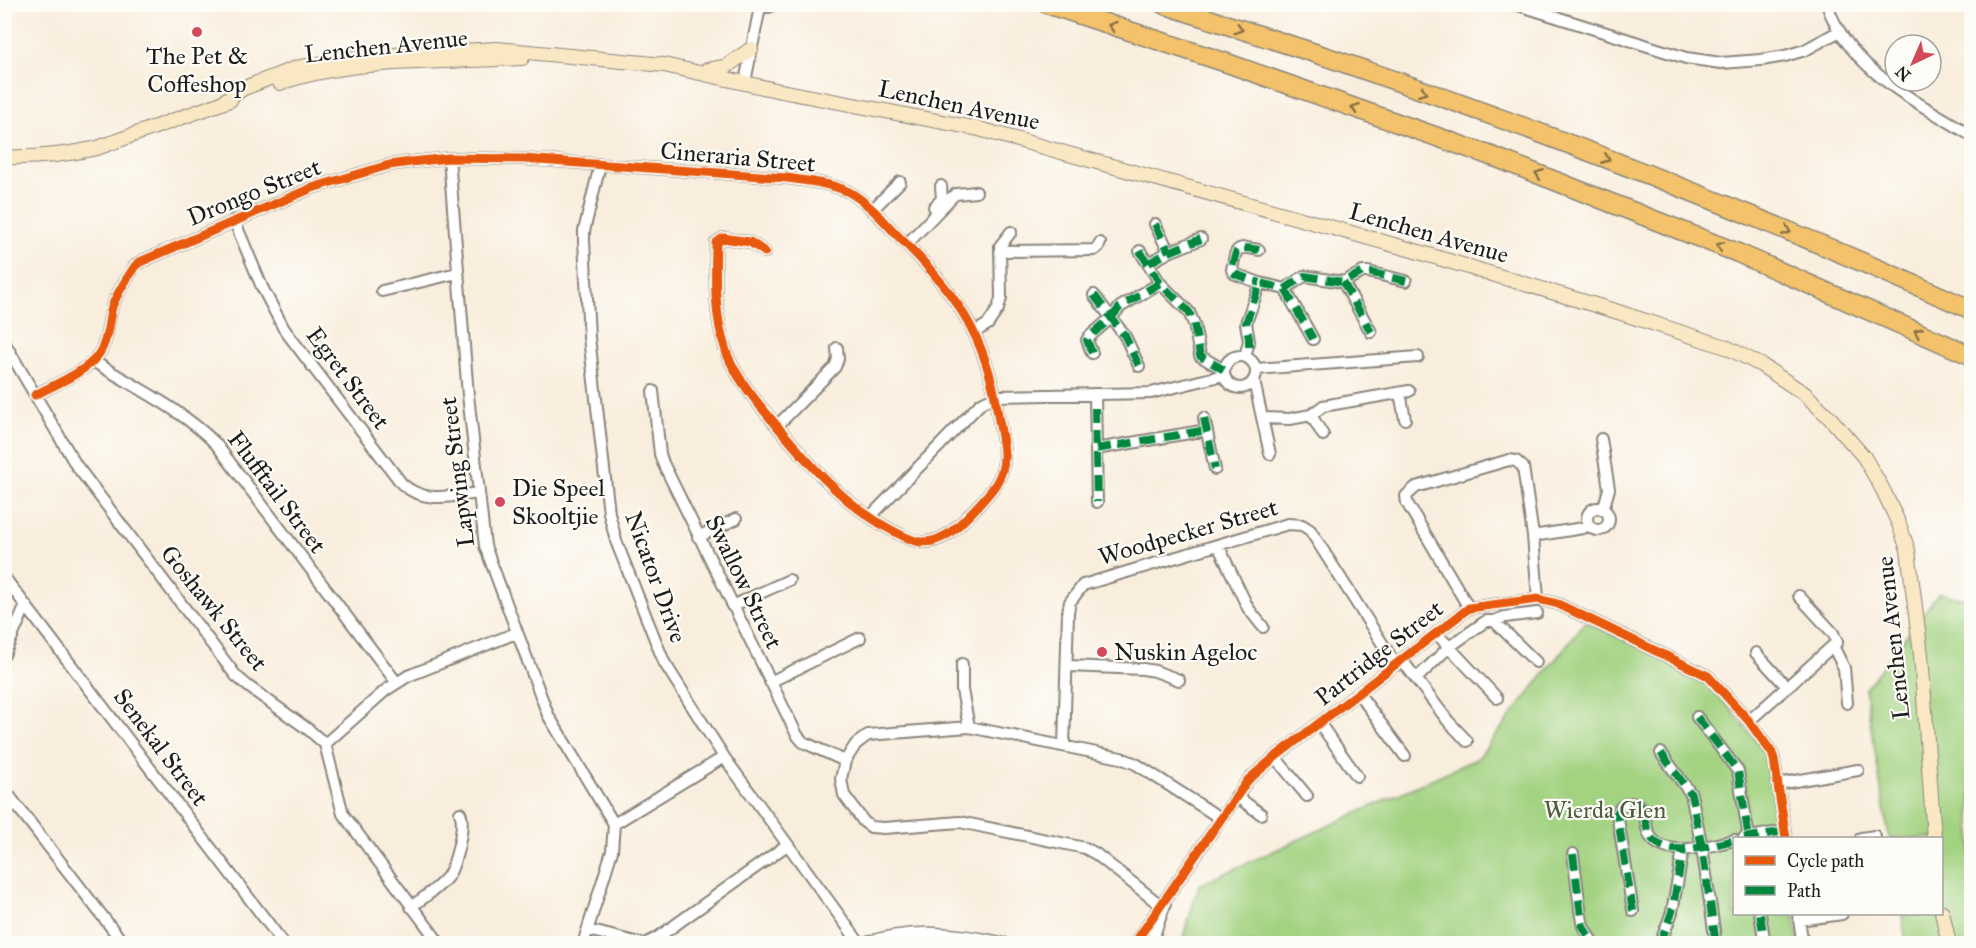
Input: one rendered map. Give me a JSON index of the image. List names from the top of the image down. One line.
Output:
{"streets":{"main road":["Lenchen Avenue"],"street":["Cineraria Street","Drongo Street","Egret Street","Lapwing Street","Flufftail Street","Woodpecker Street","Nicator Drive","Swallow Street","Goshawk Street","Partridge Street","Senekal Street"]},"crossings":[["Cineraria Street","Drongo Street"],["Cineraria Street","Nicator Drive"],["Drongo Street","Egret Street"],["Drongo Street","Lapwing Street"],["Drongo Street","Flufftail Street"],["Drongo Street","Nicator Drive"],["Egret Street","Lapwing Street"],["Woodpecker Street","Partridge Street"]],"parks":["Wierda Glen"],"places":["The Pet & Coffeshop","Die Speel Skooltjie","Nuskin Ageloc"],"legend":["Cycle path","Path"],"north":"bottom left"}
